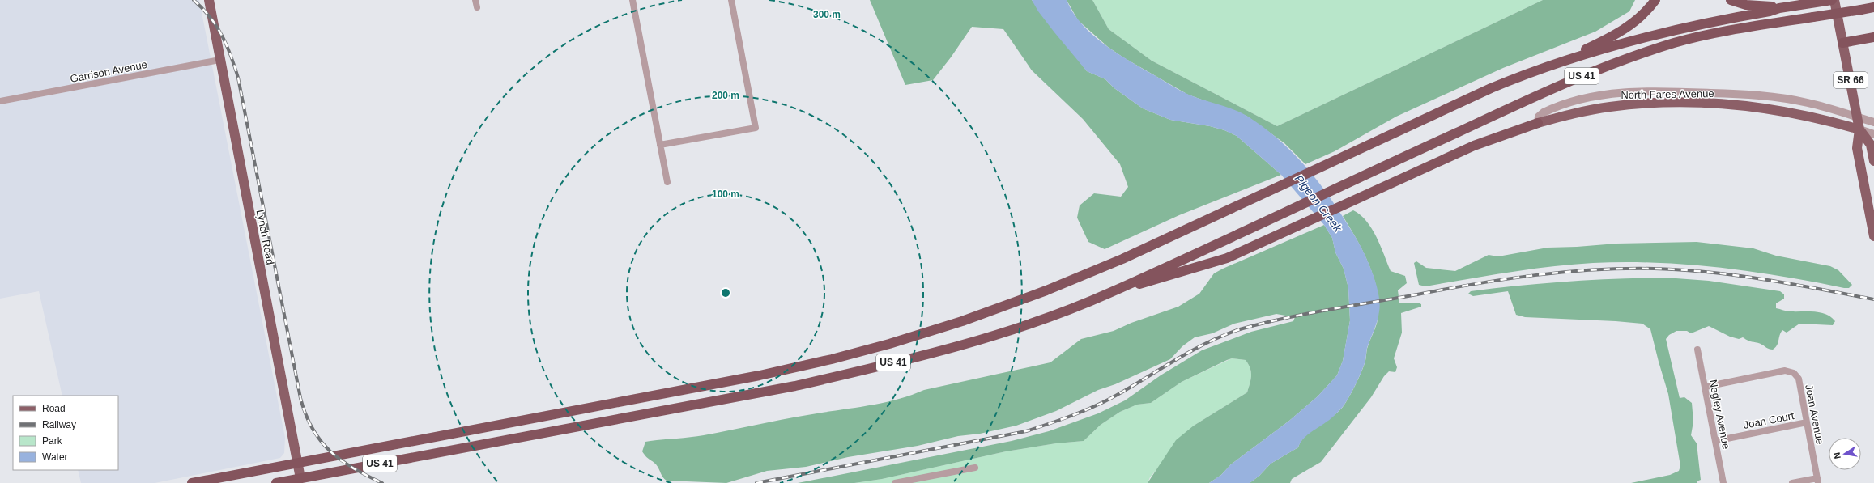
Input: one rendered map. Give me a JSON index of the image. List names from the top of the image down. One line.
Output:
{"streets":{"highway":["US 41"],"main road":["SR 66","North Fares Avenue","Lynch Road"],"street":["Garrison Avenue","Negley Avenue","Joan Avenue","Joan Court"]},"crossings":[["Garrison Avenue","Lynch Road"],["US 41","SR 66"],["US 41","Lynch Road"],["SR 66","North Fares Avenue"],["Negley Avenue","Joan Avenue"],["Negley Avenue","Joan Court"],["Joan Avenue","Joan Court"]],"water":["Pigeon Creek"],"legend":["Road","Railway","Park","Water"],"north":"left","rings":["300 m","200 m","100 m"]}
